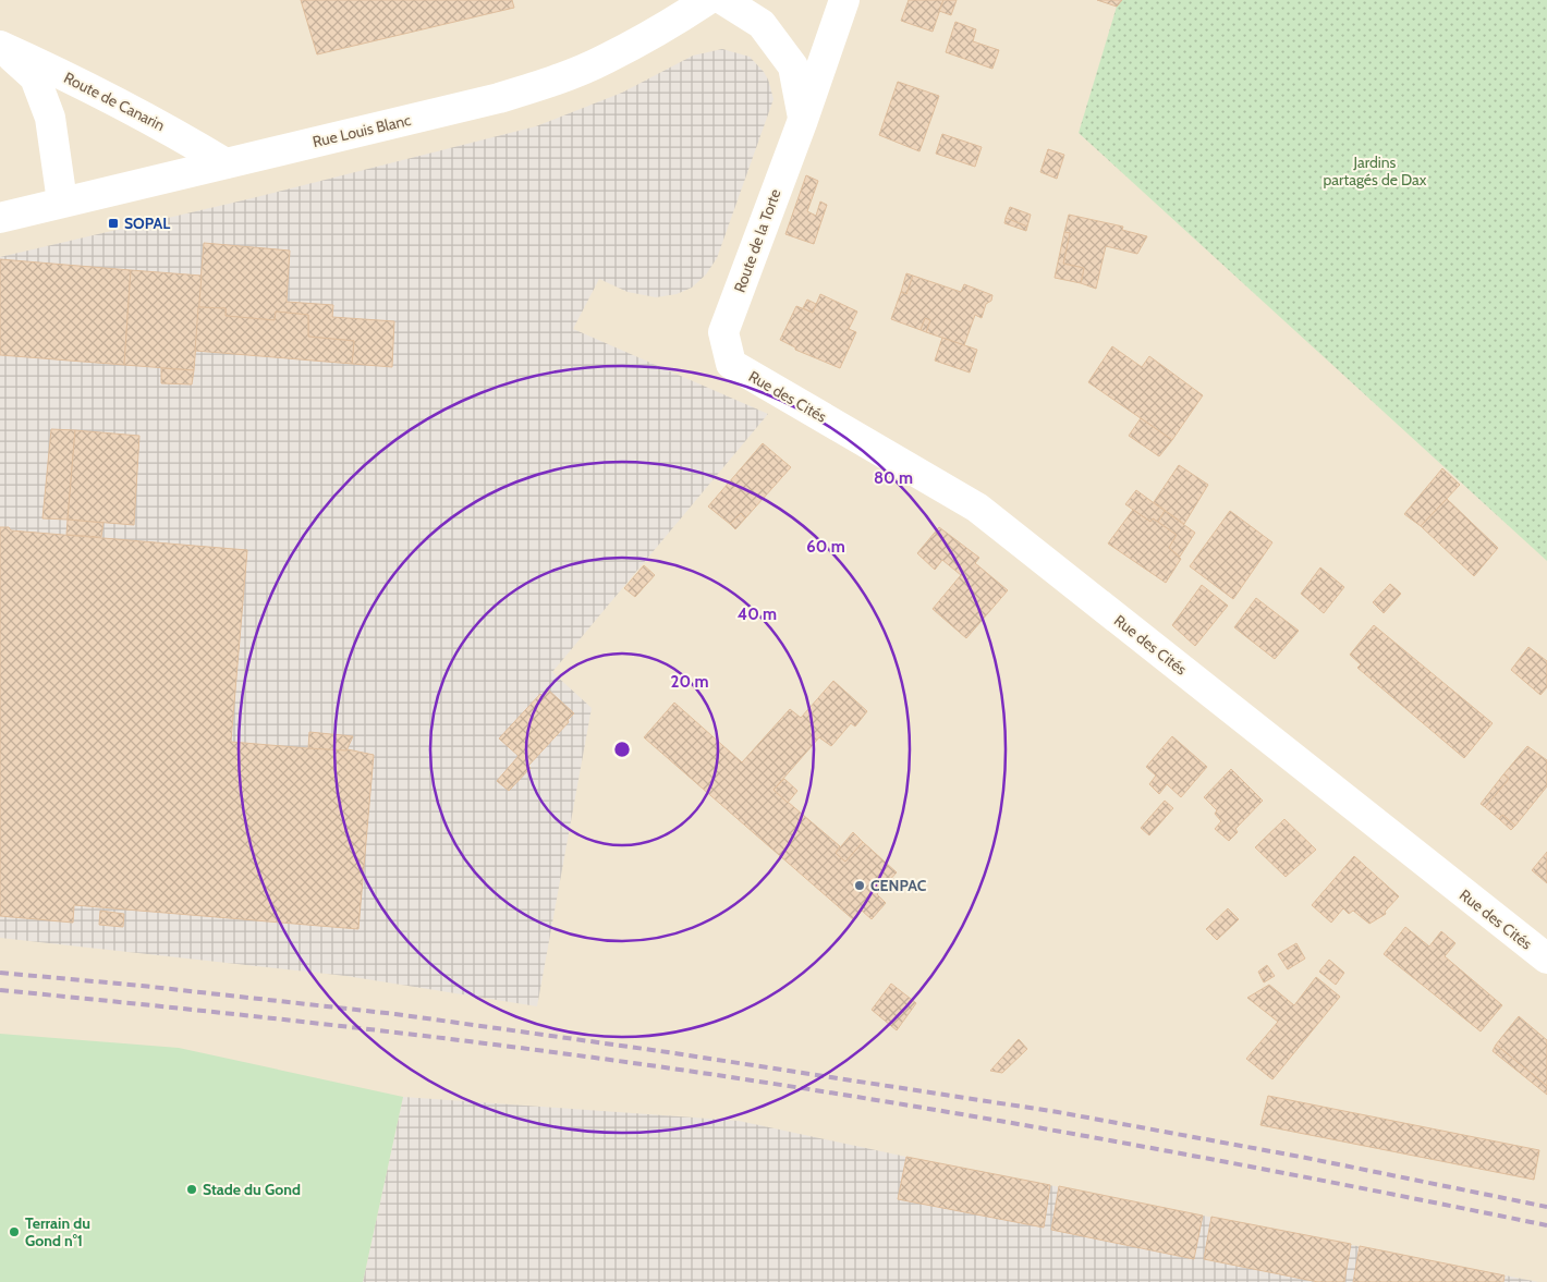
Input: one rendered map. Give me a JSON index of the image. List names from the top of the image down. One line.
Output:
{"streets":{"street":["Route de Canarin","Rue Louis Blanc","Route de la Torte","Rue des Cités"]},"crossings":[["Route de Canarin","Rue Louis Blanc"],["Route de la Torte","Rue des Cités"]],"parks":["Jardins partagés de Dax"],"places":{"transit":["SOPAL"],"other":["CENPAC","Stade du Gond","Terrain du Gond n°1"]},"rings":["80 m","60 m","40 m","20 m"]}
